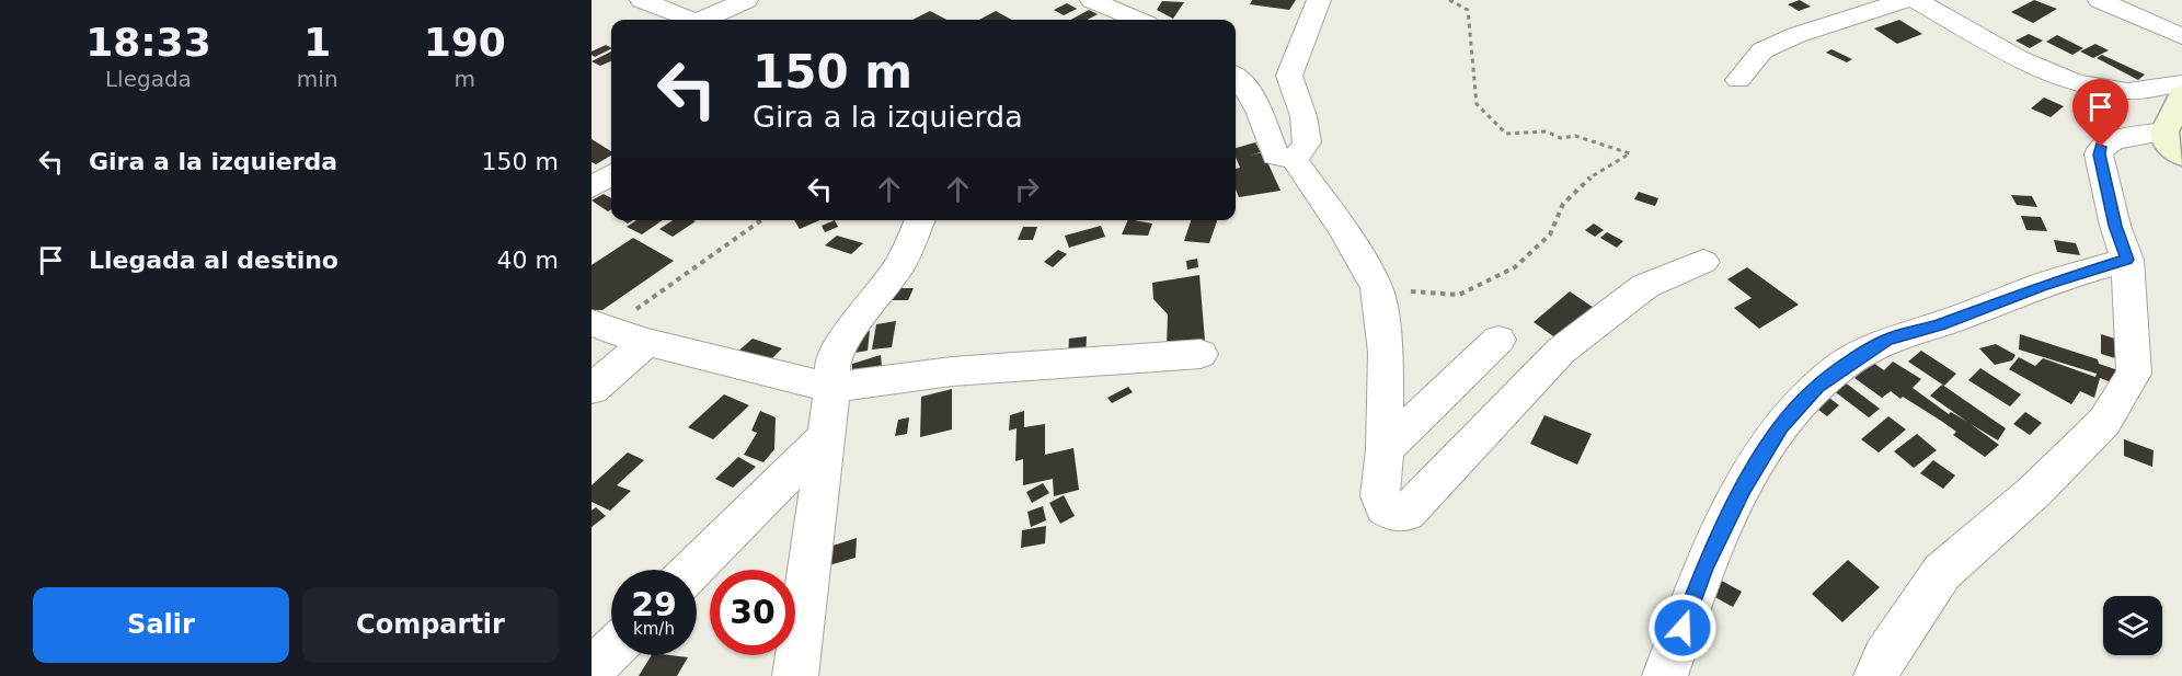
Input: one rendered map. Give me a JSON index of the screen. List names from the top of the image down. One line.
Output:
{"page":{"eta":["18:33","Llegada","1","min","190","m"],"turn":["150 m","Gira a la izquierda"],"list":[{"name":"Gira a la izquierda","value":"150 m"},{"name":"Llegada al destino","value":"40 m"}],"speed":"29 km/h","limit":"30","buttons":["Salir","Compartir"]}}
